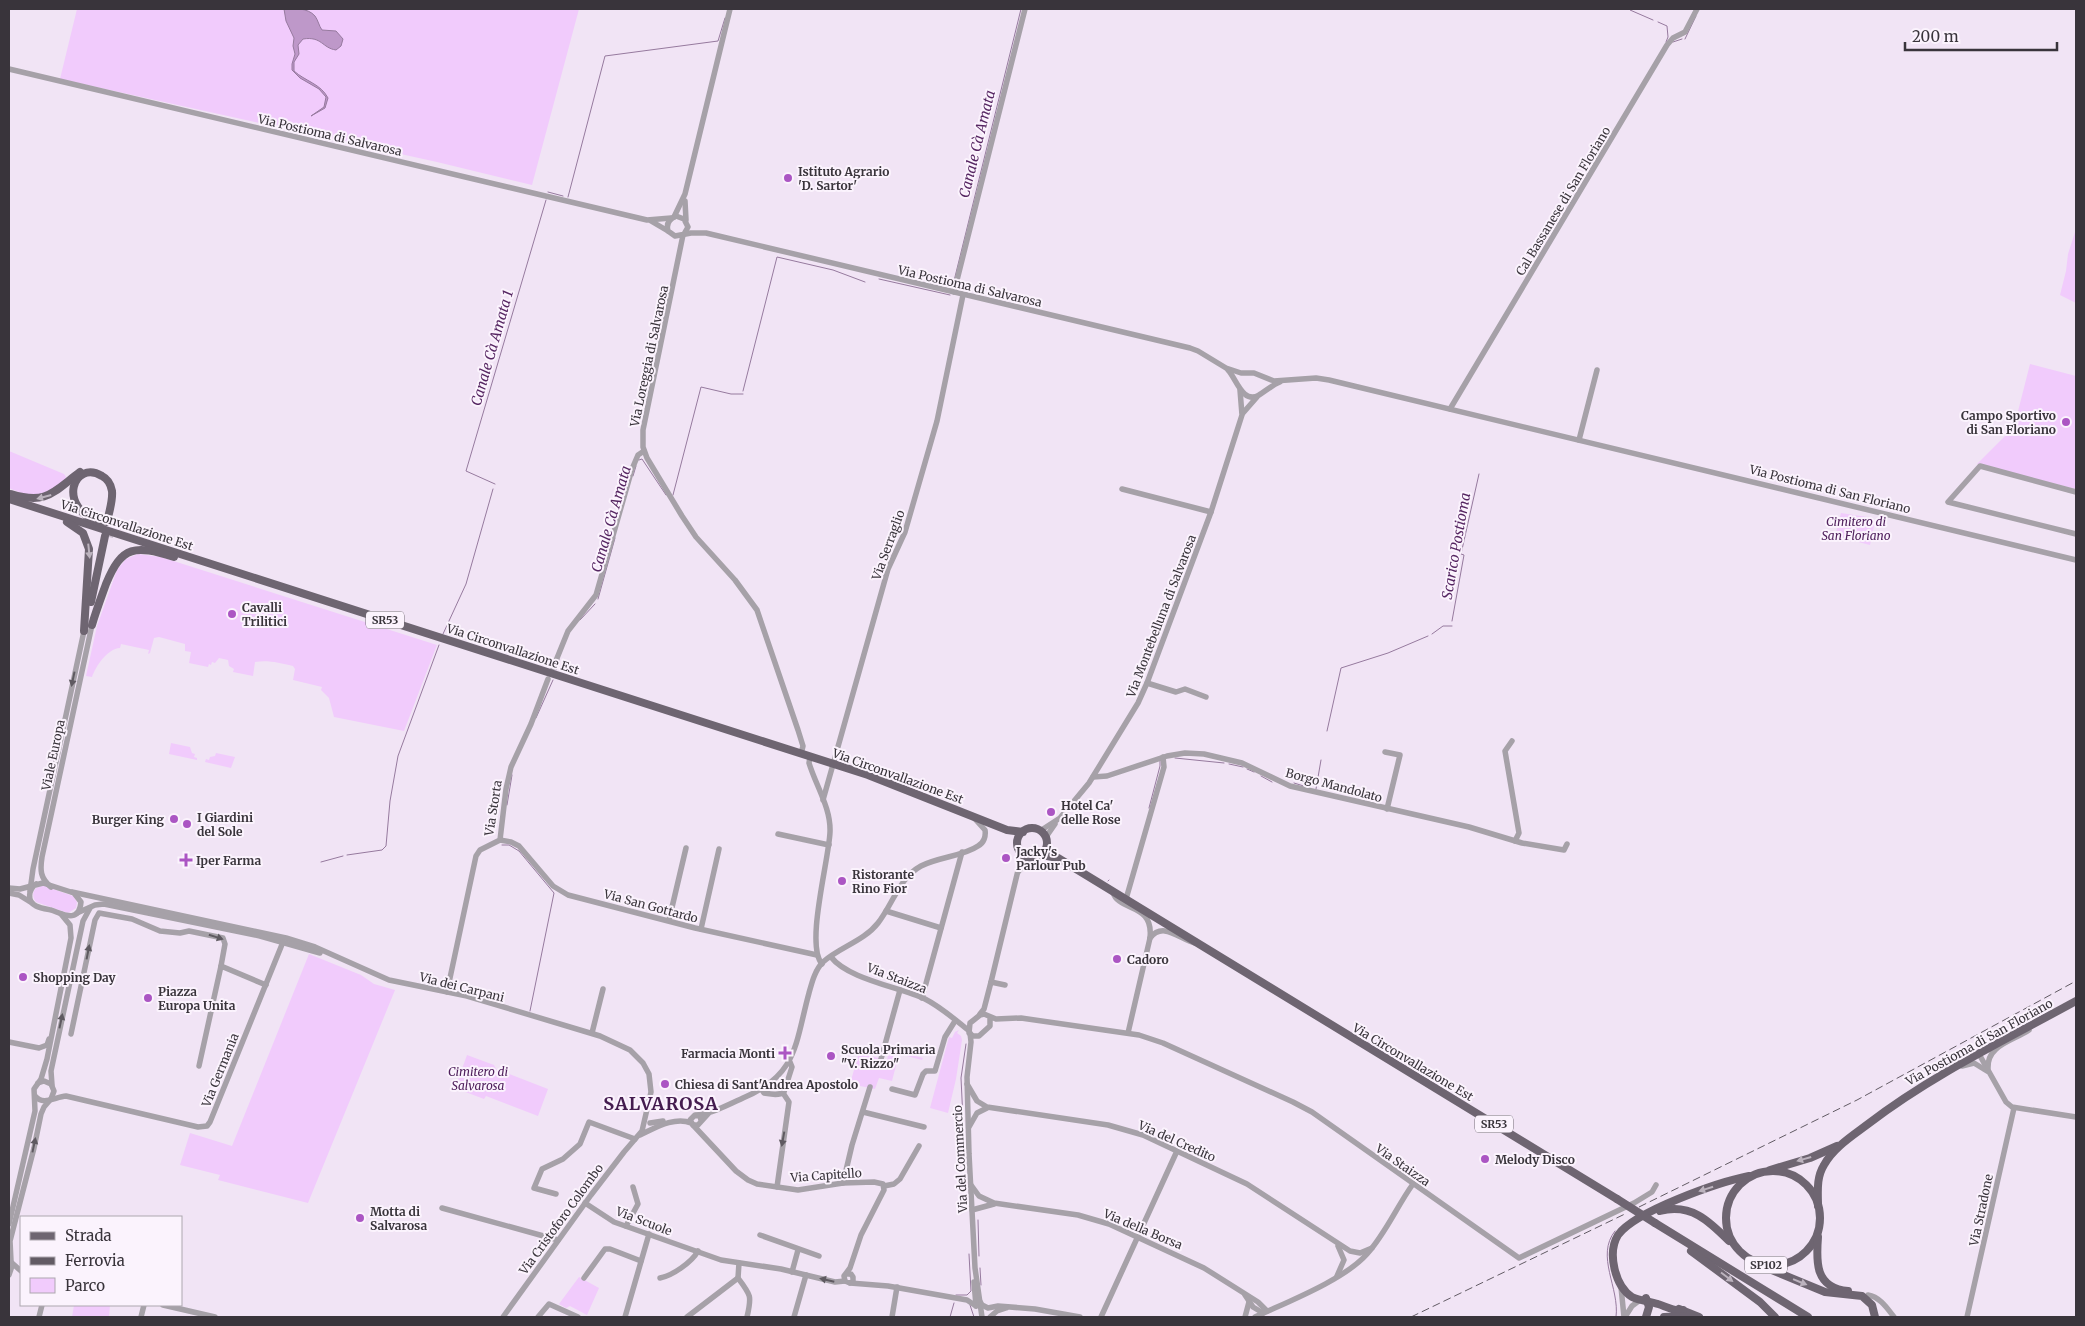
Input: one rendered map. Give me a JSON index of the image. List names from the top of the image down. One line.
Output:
{"streets":{"main road":["Via Postioma di San Floriano","Via Circonvallazione Est","SR53","SP102"],"street":["Via Postioma di Salvarosa","Cal Bassanese di San Floriano","Via Loreggia di Salvarosa","Via Serraglio","Via Montebelluna di Salvarosa","Viale Europa","Borgo Mandolato","Via Storta","Via San Gottardo","Via Staizza","Via dei Carpani","Via Germania","Via del Credito","Via del Commercio","Via Capitello","Via Stradone","Via Cristoforo Colombo","Via Scuole","Via della Borsa"]},"crossings":[["Via Postioma di Salvarosa","Cal Bassanese di San Floriano"],["Via Postioma di Salvarosa","Via Loreggia di Salvarosa"],["Via Postioma di Salvarosa","Via Postioma di San Floriano"],["Via Postioma di Salvarosa","Via Serraglio"],["Via Postioma di Salvarosa","Via Montebelluna di Salvarosa"],["Cal Bassanese di San Floriano","Via Postioma di San Floriano"],["Via Postioma di San Floriano","SP102"],["Via Circonvallazione Est","Via Serraglio"],["Via Montebelluna di Salvarosa","Borgo Mandolato"],["Viale Europa","Via dei Carpani"],["Via Storta","Via San Gottardo"],["Via Storta","Via dei Carpani"],["Via Staizza","Via del Commercio"],["Via dei Carpani","Via Germania"],["Via dei Carpani","Via Cristoforo Colombo"],["Via del Commercio","Via Scuole"],["Via del Commercio","Via della Borsa"],["Via Cristoforo Colombo","Via Scuole"]],"districts":["SALVAROSA"],"water":["Canale Cà Amata","Canale Cà Amata 1","Scarico Postioma"],"parks":["Cimitero di San Floriano","Cimitero di Salvarosa"],"places":{"other":["Istituto Agrario 'D. Sartor'","Campo Sportivo di San Floriano","Cavalli Trilitici","Hotel Ca' delle Rose","Burger King","I Giardini del Sole","Jacky's Parlour Pub","Ristorante Rino Fior","Cadoro","Shopping Day","Piazza Europa Unita","Scuola Primaria \"V. Rizzo\"","Chiesa di Sant'Andrea Apostolo","Melody Disco","Motta di Salvarosa"],"health":["Iper Farma","Farmacia Monti"]},"legend":["Strada","Ferrovia","Parco"],"scale_bar":"200 m"}
